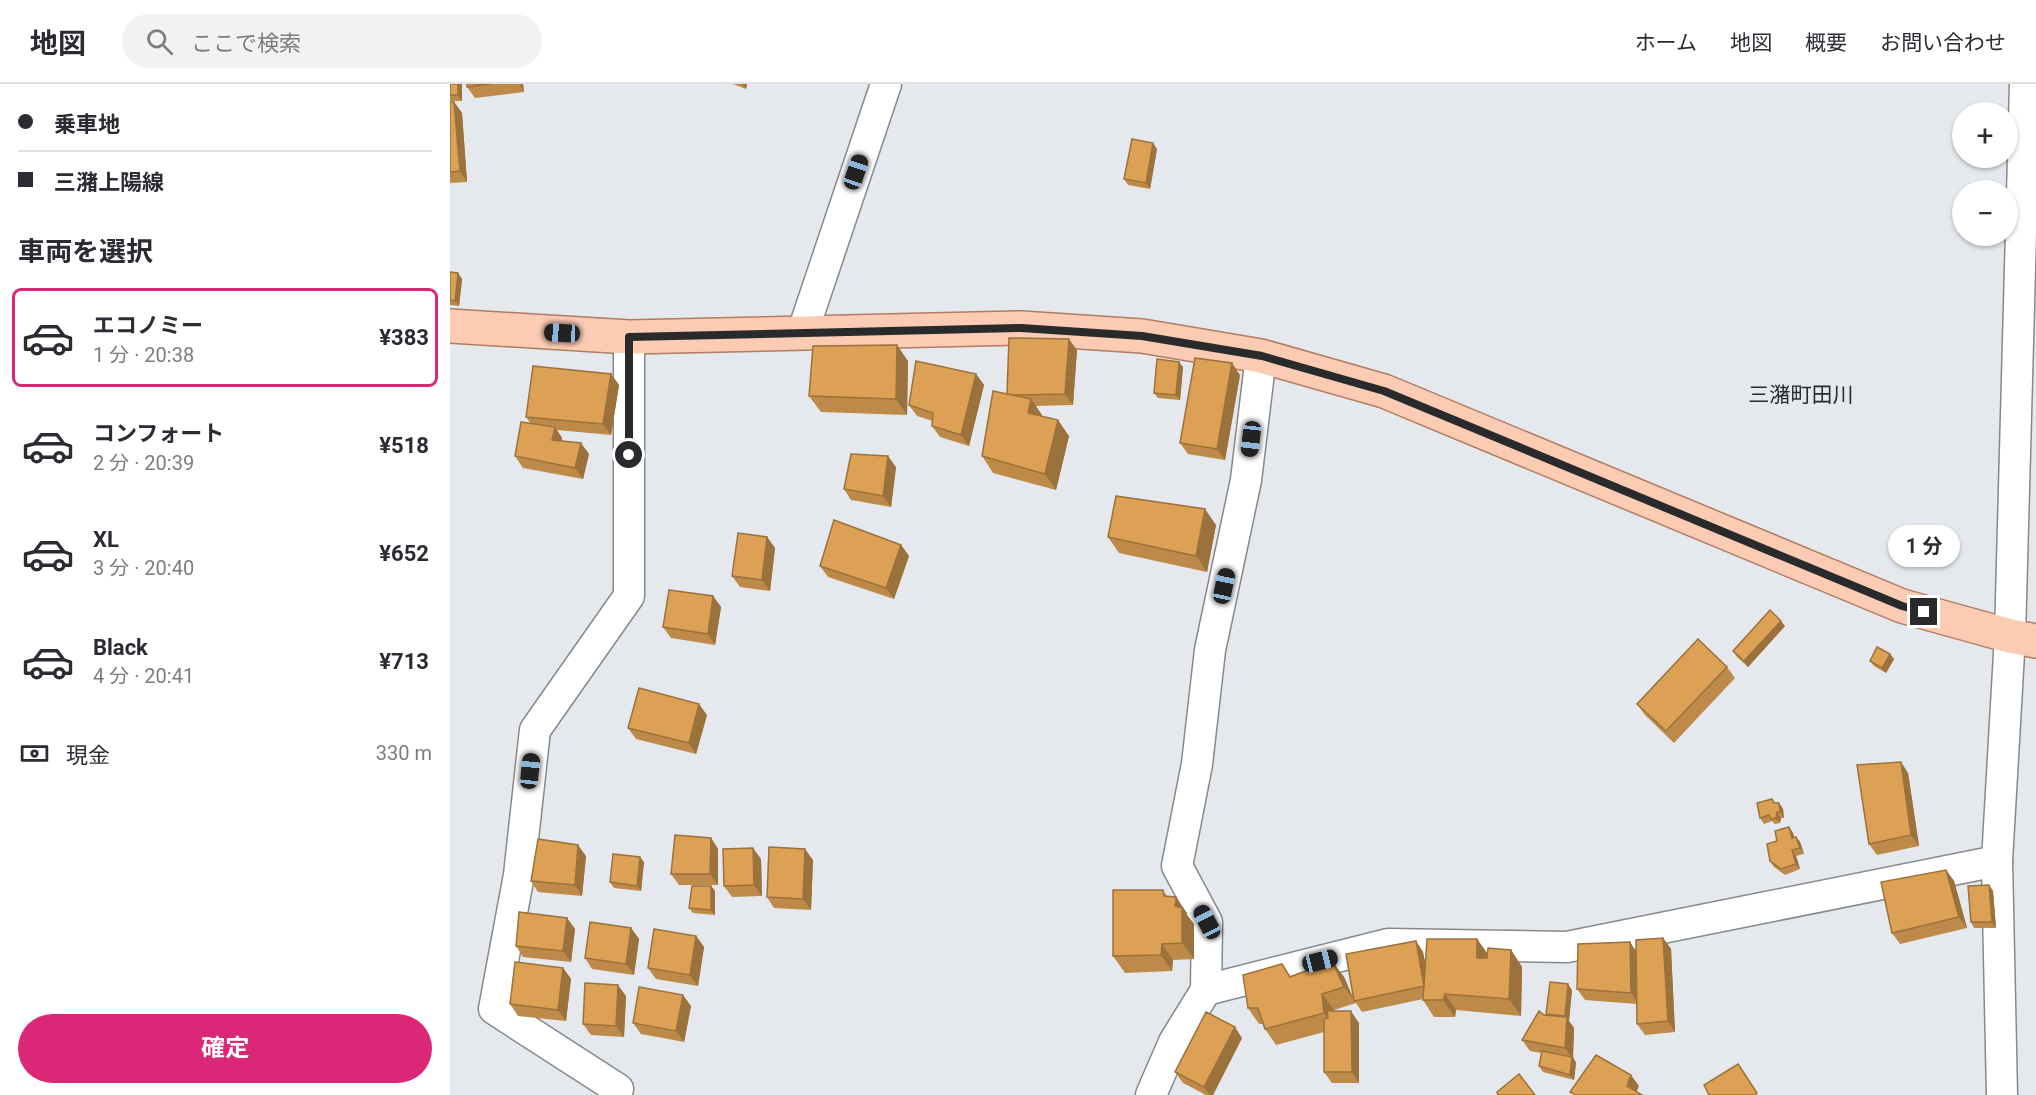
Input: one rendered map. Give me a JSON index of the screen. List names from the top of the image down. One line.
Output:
{"districts":["三潴町田川"],"page":{"header":"地図","search":"ここで検索","nav":["ホーム","地図","概要","お問い合わせ"],"banner":["乗車地","三潴上陽線"],"map_buttons":["+","−"],"heading":"車両を選択","list":[{"name":"エコノミー","note":"1 分 · 20:38","value":"¥383"},{"name":"コンフォート","note":"2 分 · 20:39","value":"¥518"},{"name":"XL","note":"3 分 · 20:40","value":"¥652"},{"name":"Black","note":"4 分 · 20:41","value":"¥713"}],"bubble":"1 分","pay":["現金","330 m"],"buttons":"確定"}}
